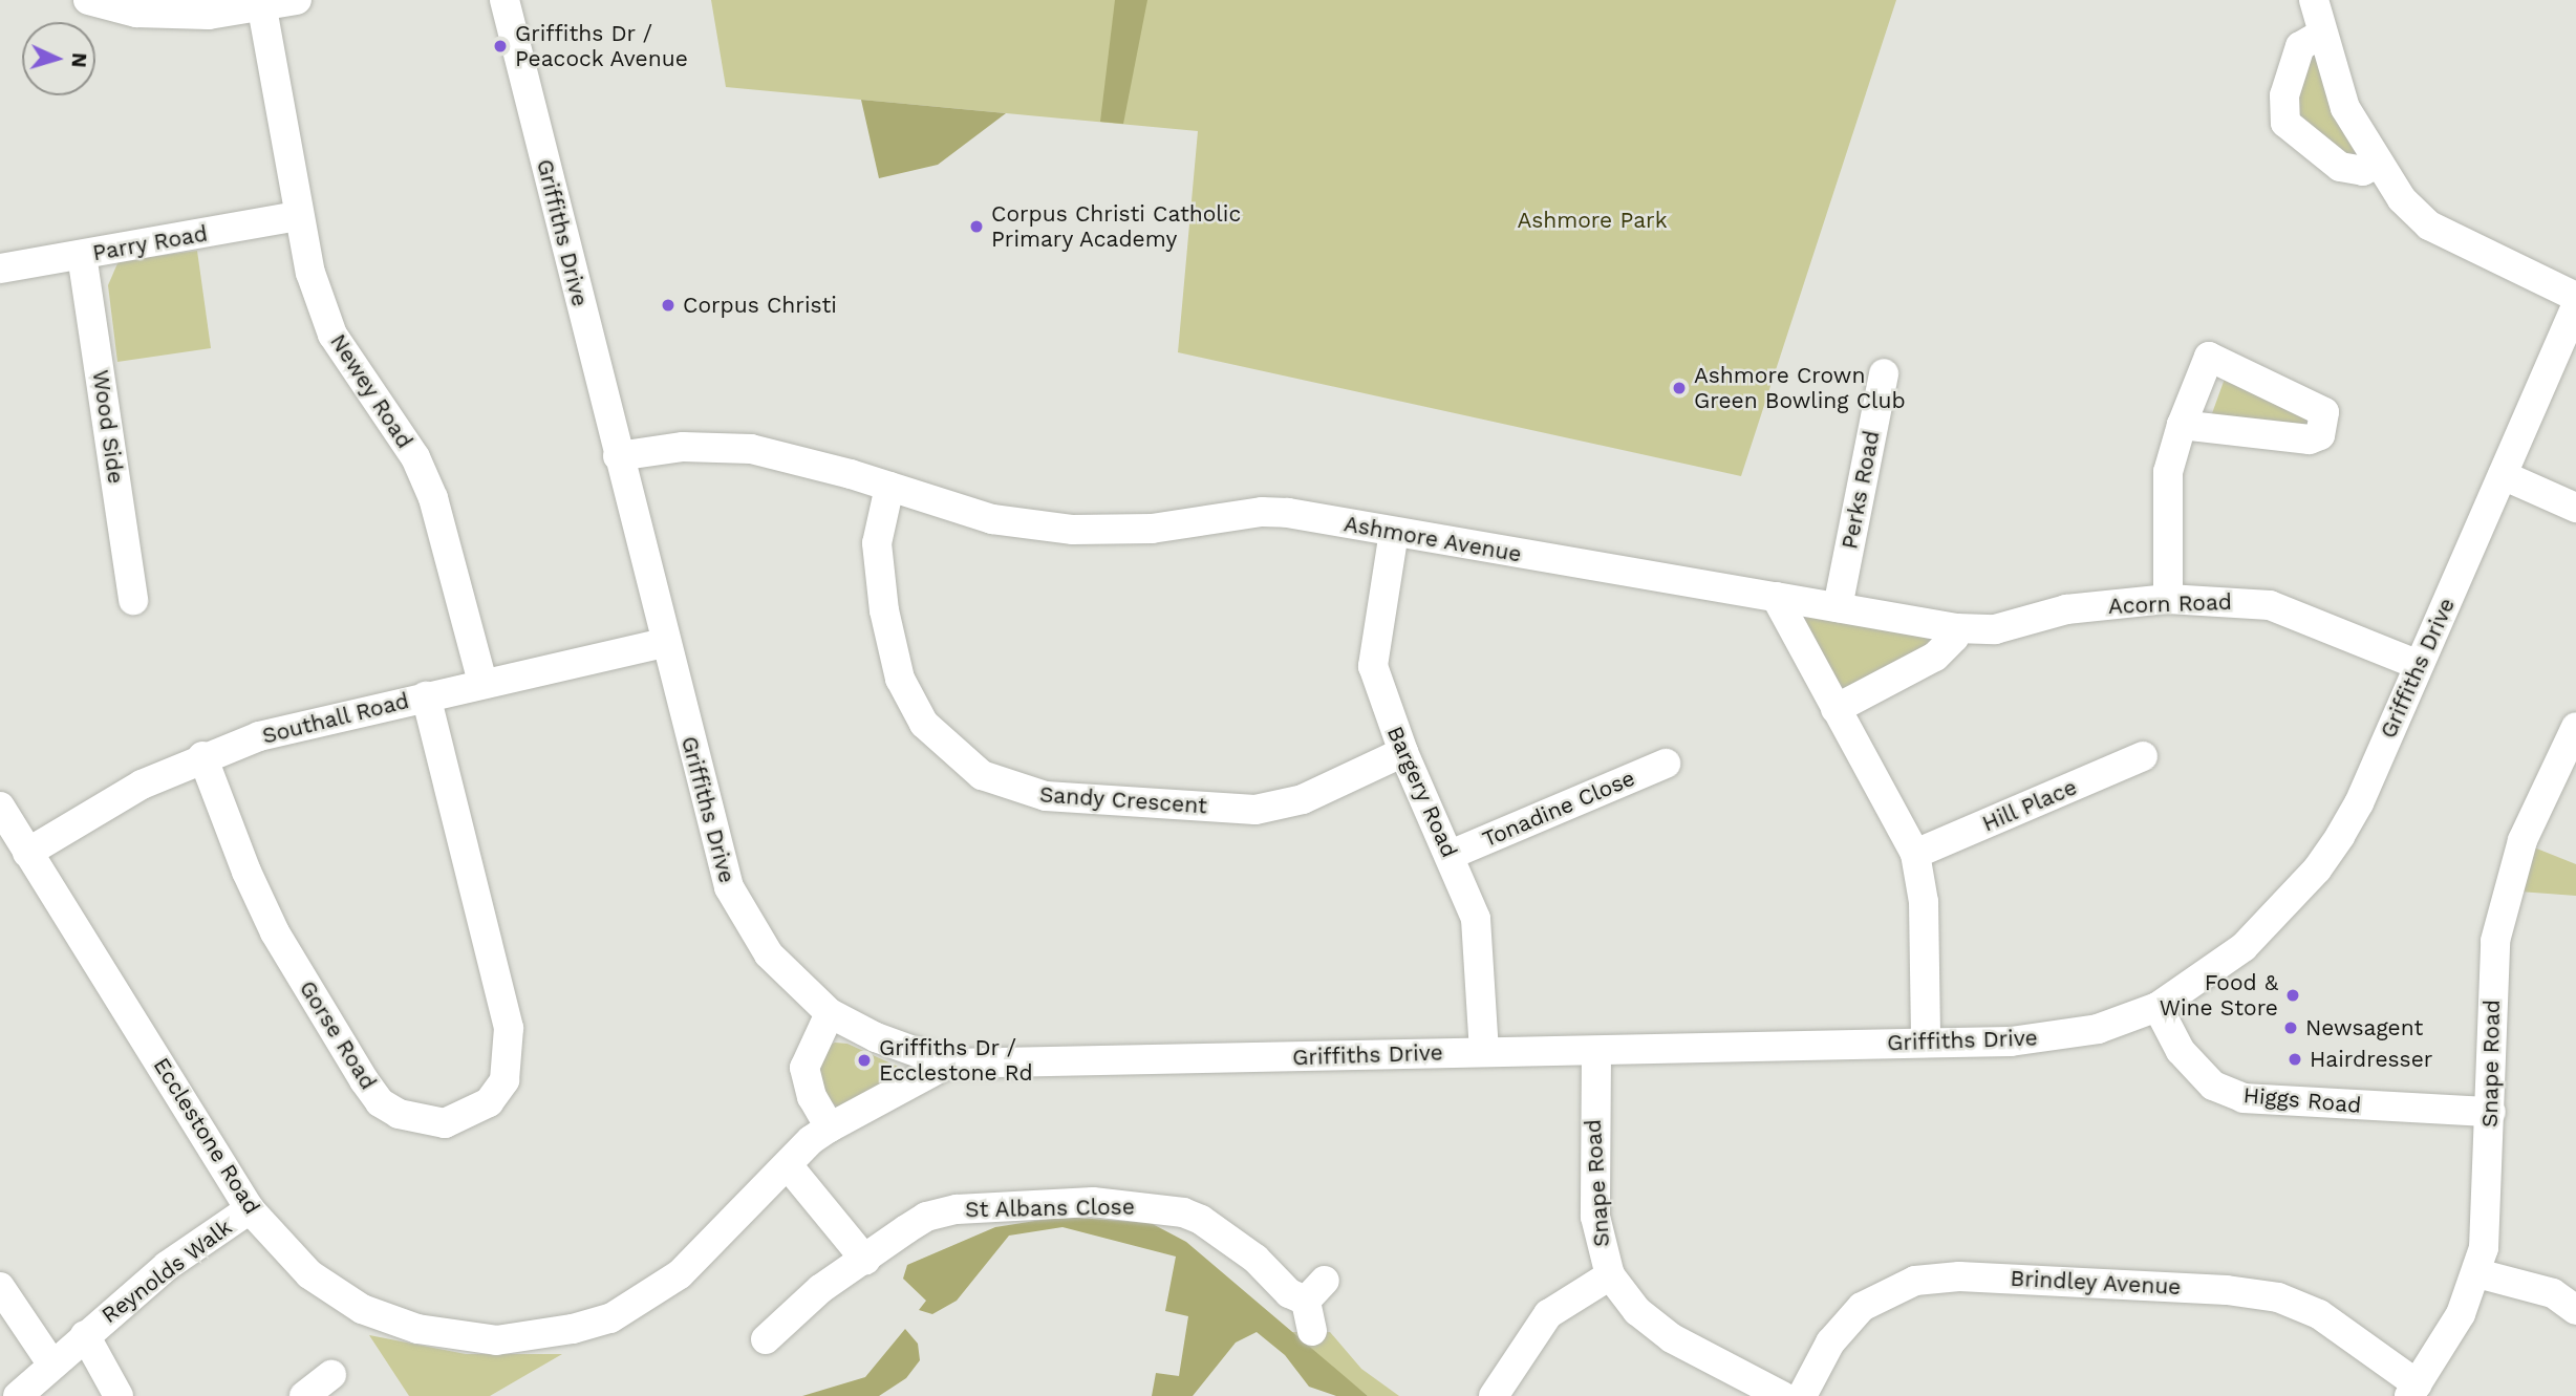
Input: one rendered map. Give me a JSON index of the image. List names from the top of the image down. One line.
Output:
{"streets":{"street":["Griffiths Drive","Parry Road","Newey Road","Wood Side","Perks Road","Ashmore Avenue","Acorn Road","Southall Road","Bargery Road","Sandy Crescent","Hill Place","Tonadine Close","Gorse Road","Snape Road","Higgs Road","Ecclestone Road","St Albans Close","Reynolds Walk","Brindley Avenue"]},"crossings":[["Griffiths Drive","Ashmore Avenue"],["Griffiths Drive","Acorn Road"],["Griffiths Drive","Southall Road"],["Griffiths Drive","Bargery Road"],["Griffiths Drive","Snape Road"],["Griffiths Drive","Higgs Road"],["Griffiths Drive","Ecclestone Road"],["Parry Road","Newey Road"],["Parry Road","Wood Side"],["Newey Road","Southall Road"],["Perks Road","Acorn Road"],["Ashmore Avenue","Acorn Road"],["Ashmore Avenue","Bargery Road"],["Ashmore Avenue","Sandy Crescent"],["Southall Road","Gorse Road"],["Southall Road","Ecclestone Road"],["Bargery Road","Sandy Crescent"],["Bargery Road","Tonadine Close"],["Snape Road","Higgs Road"],["Snape Road","Brindley Avenue"],["Ecclestone Road","Reynolds Walk"]],"parks":["Ashmore Park"],"places":["Griffiths Dr / Peacock Avenue","Corpus Christi Catholic Primary Academy","Corpus Christi","Ashmore Crown Green Bowling Club","Food & Wine Store","Newsagent","Hairdresser","Griffiths Dr / Ecclestone Rd"],"north":"right"}
